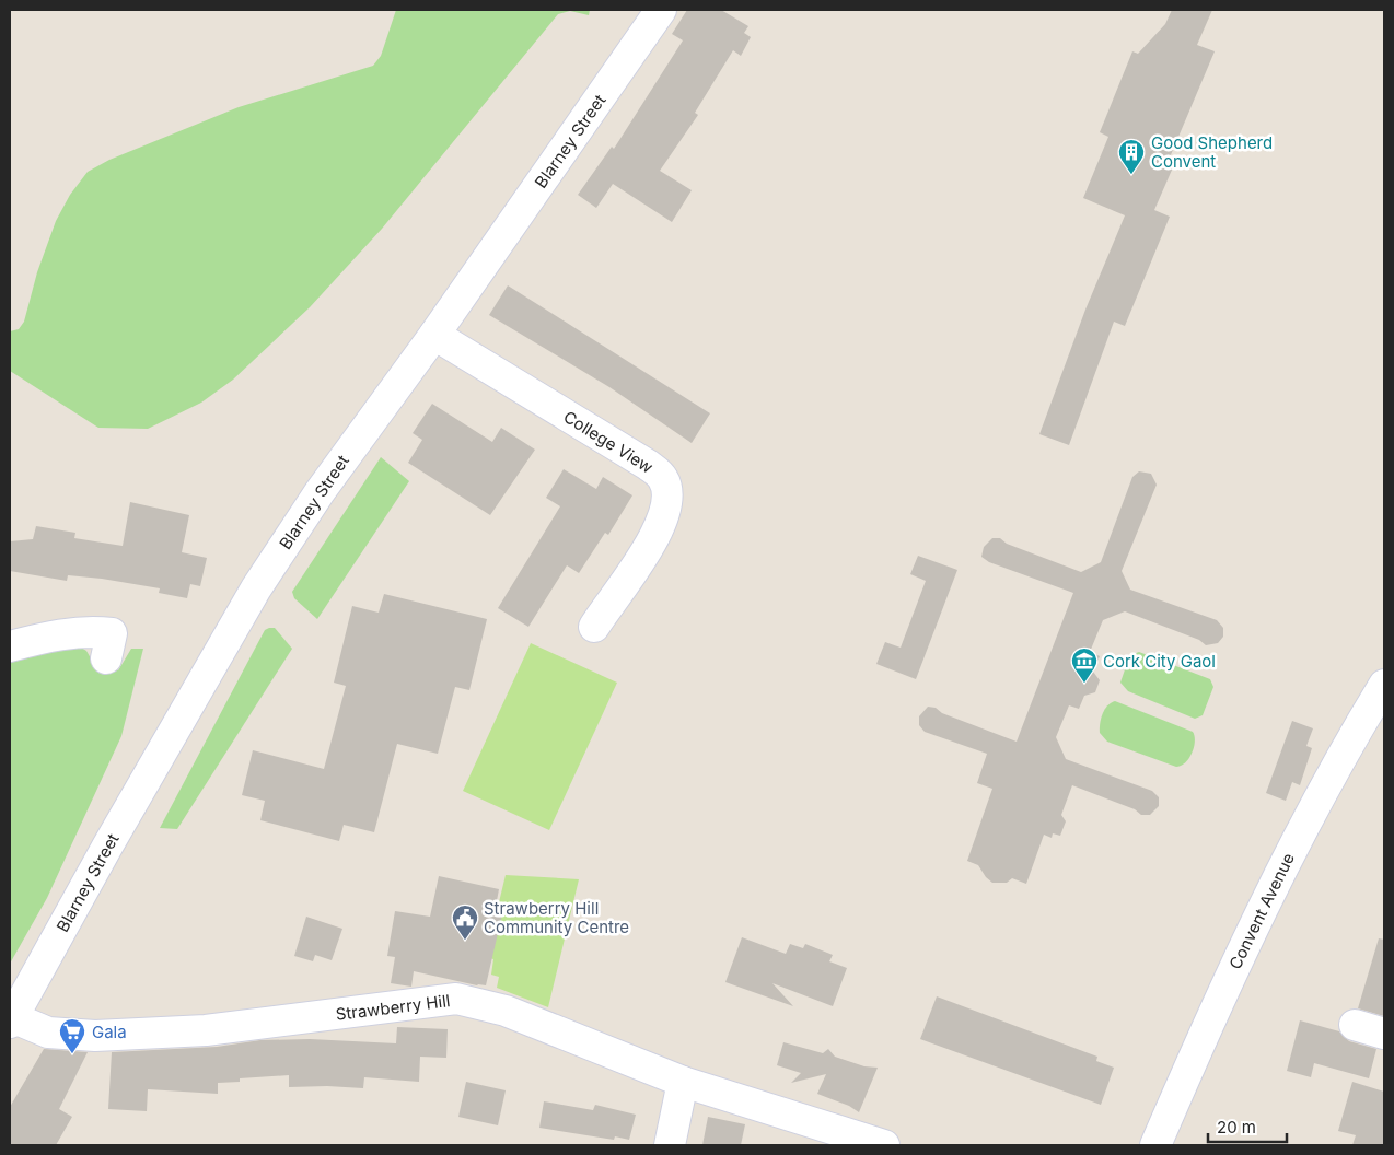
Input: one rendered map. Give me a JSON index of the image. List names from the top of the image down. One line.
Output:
{"streets":{"street":["Blarney Street","College View","Convent Avenue","Strawberry Hill"]},"crossings":[["Blarney Street","College View"],["Blarney Street","Strawberry Hill"]],"places":{"building":["Good Shepherd Convent"],"museum":["Cork City Gaol"],"public building":["Strawberry Hill Community Centre"],"supermarket":["Gala"]},"scale_bar":"20 m"}
